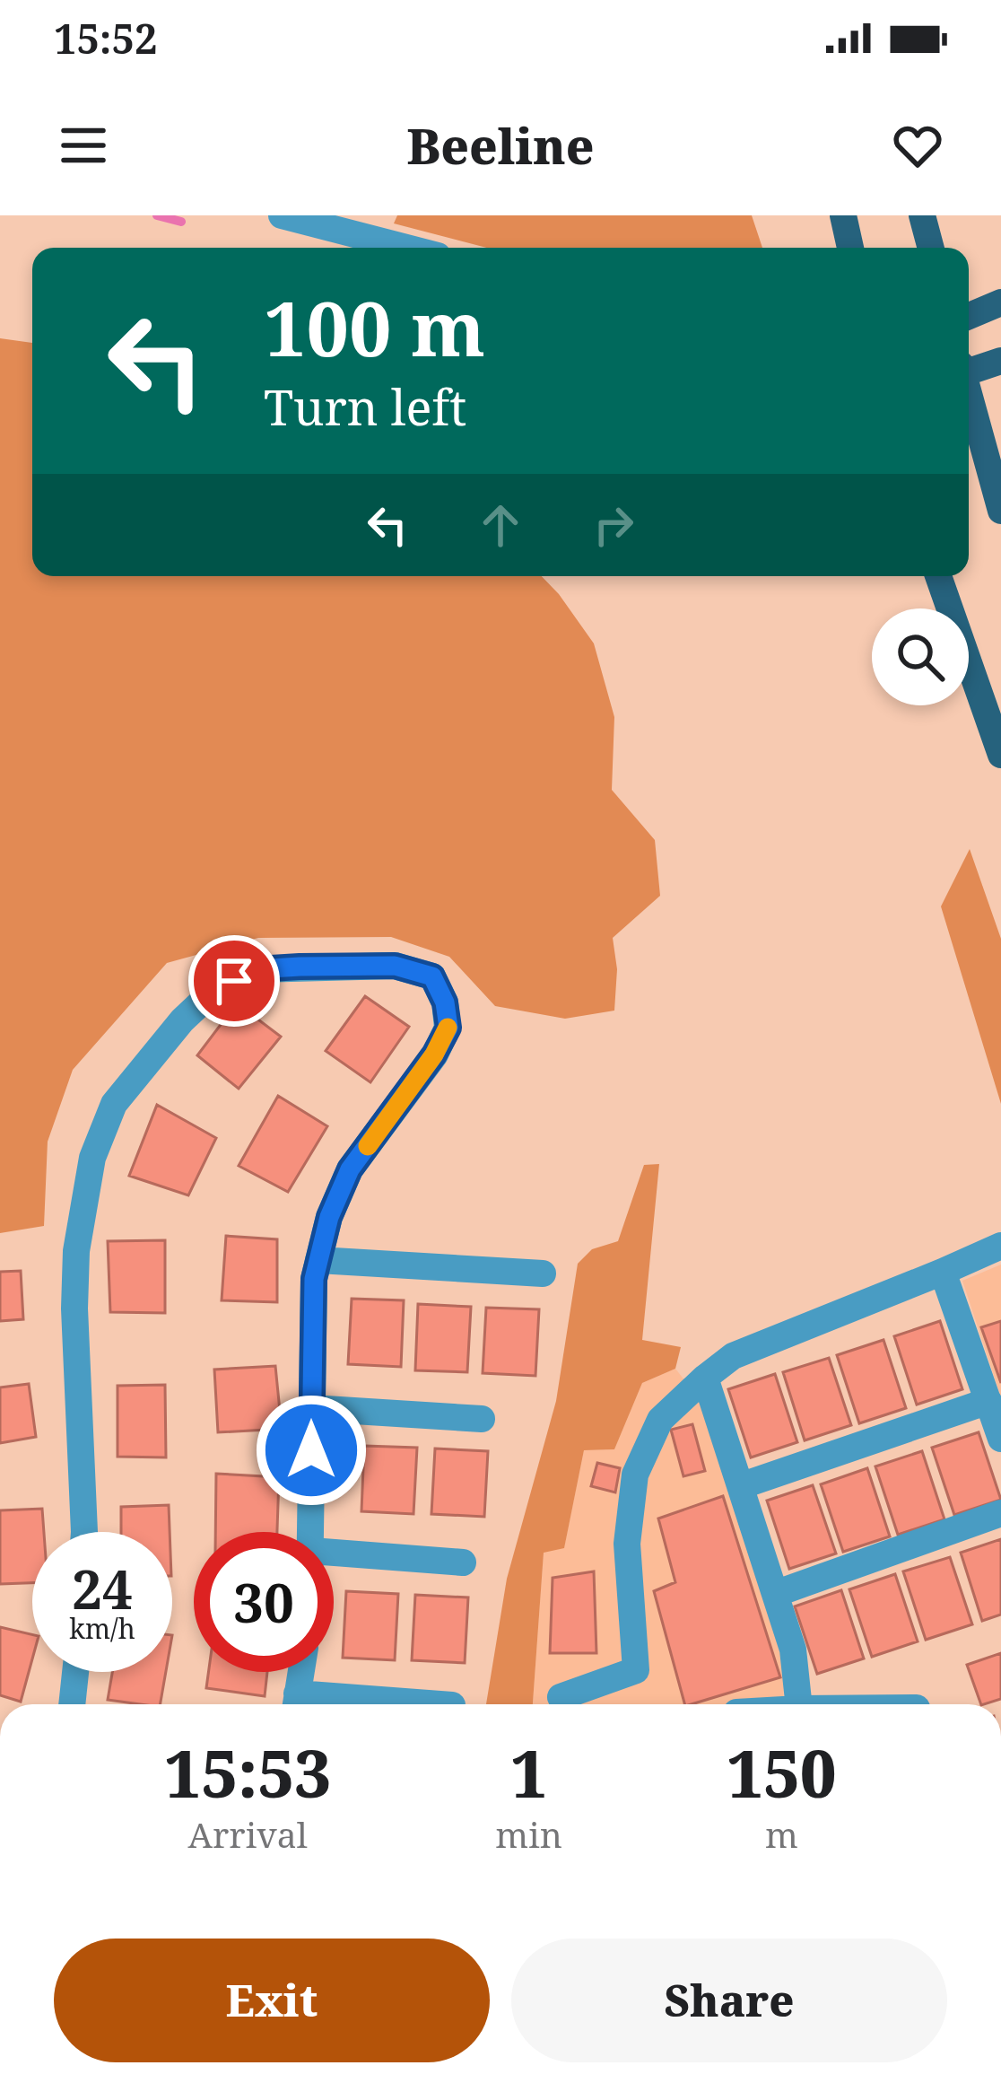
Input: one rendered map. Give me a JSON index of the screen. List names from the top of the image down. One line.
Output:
{"page":{"status":"15:52","header":"Beeline","turn":["100 m","Turn left"],"speed":"24 km/h","limit":"30","eta":["15:53","Arrival","1","min","150","m"],"buttons":["Exit","Share"]}}
